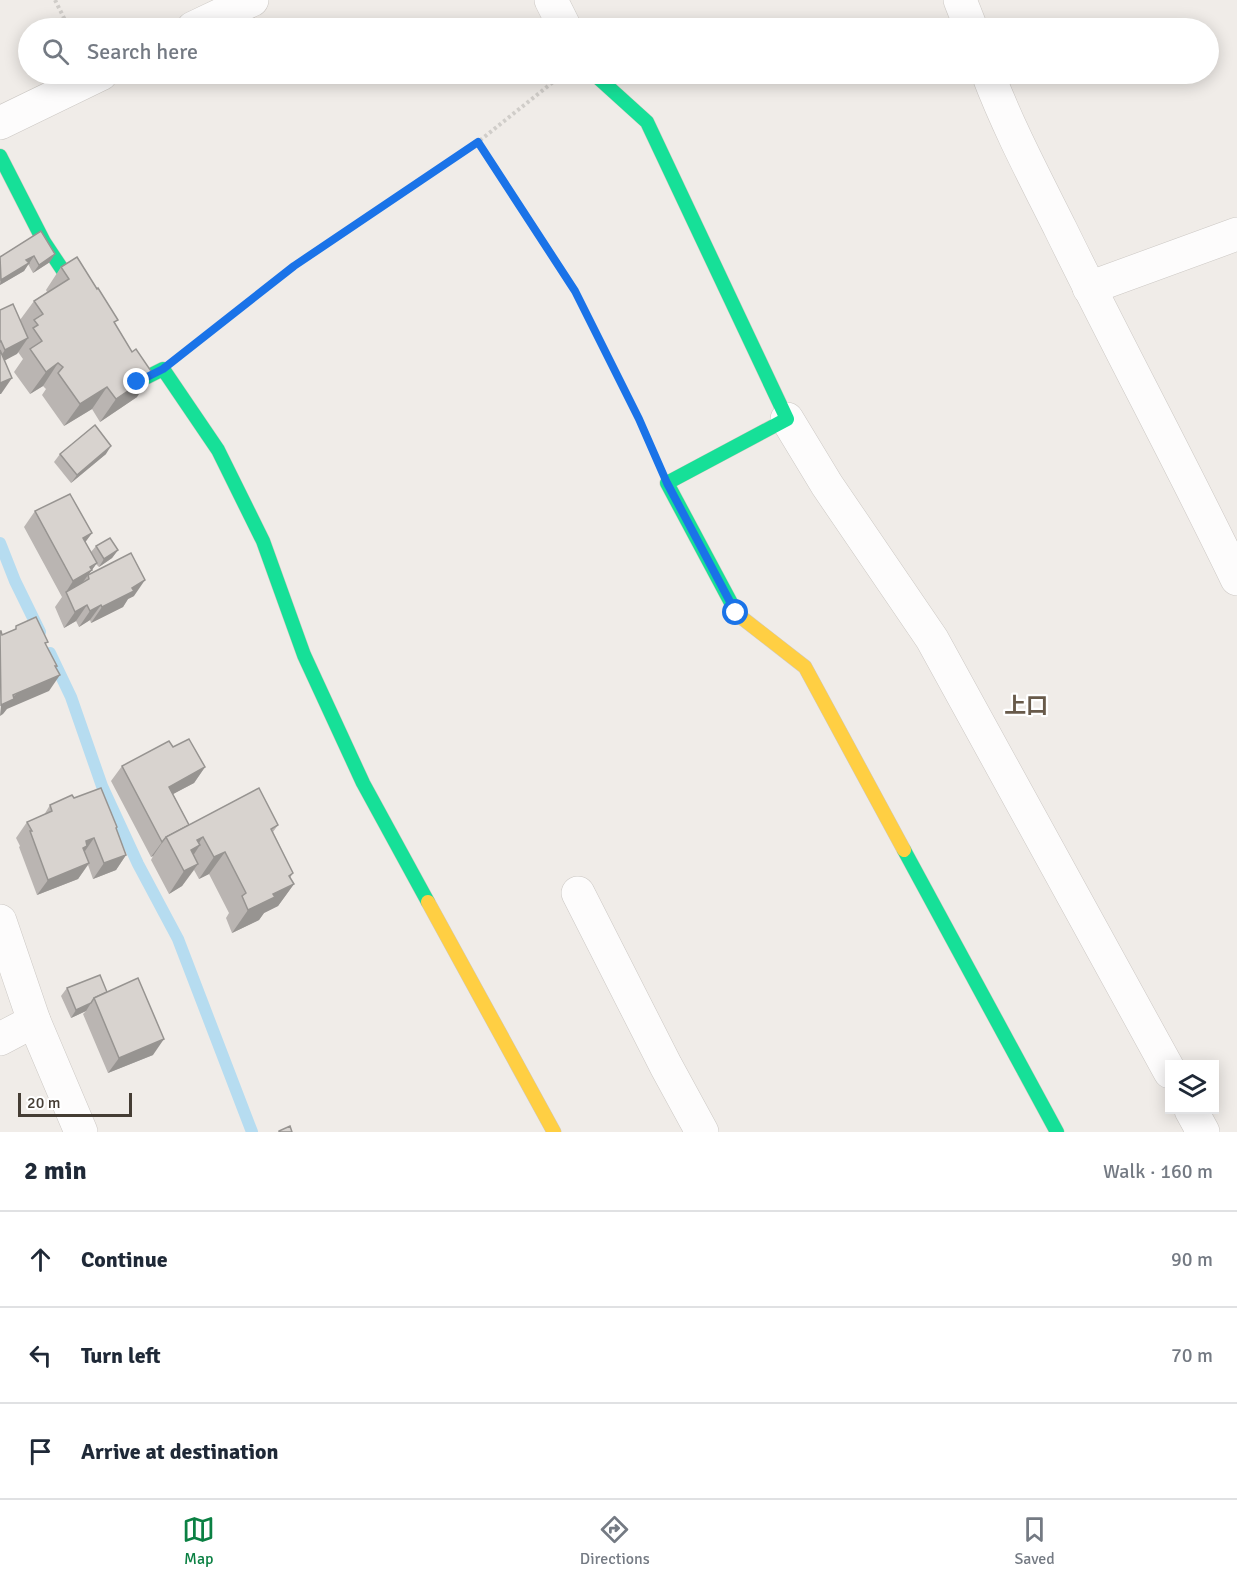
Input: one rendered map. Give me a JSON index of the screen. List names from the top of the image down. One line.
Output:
{"districts":["上口"],"scale_bar":"20 m","page":{"search":"Search here","scale":"20 m","heading":["2 min","Walk · 160 m"],"list":[["Continue","90 m"],["Turn left","70 m"],"Arrive at destination"],"nav":["Map","Directions","Saved"]}}
